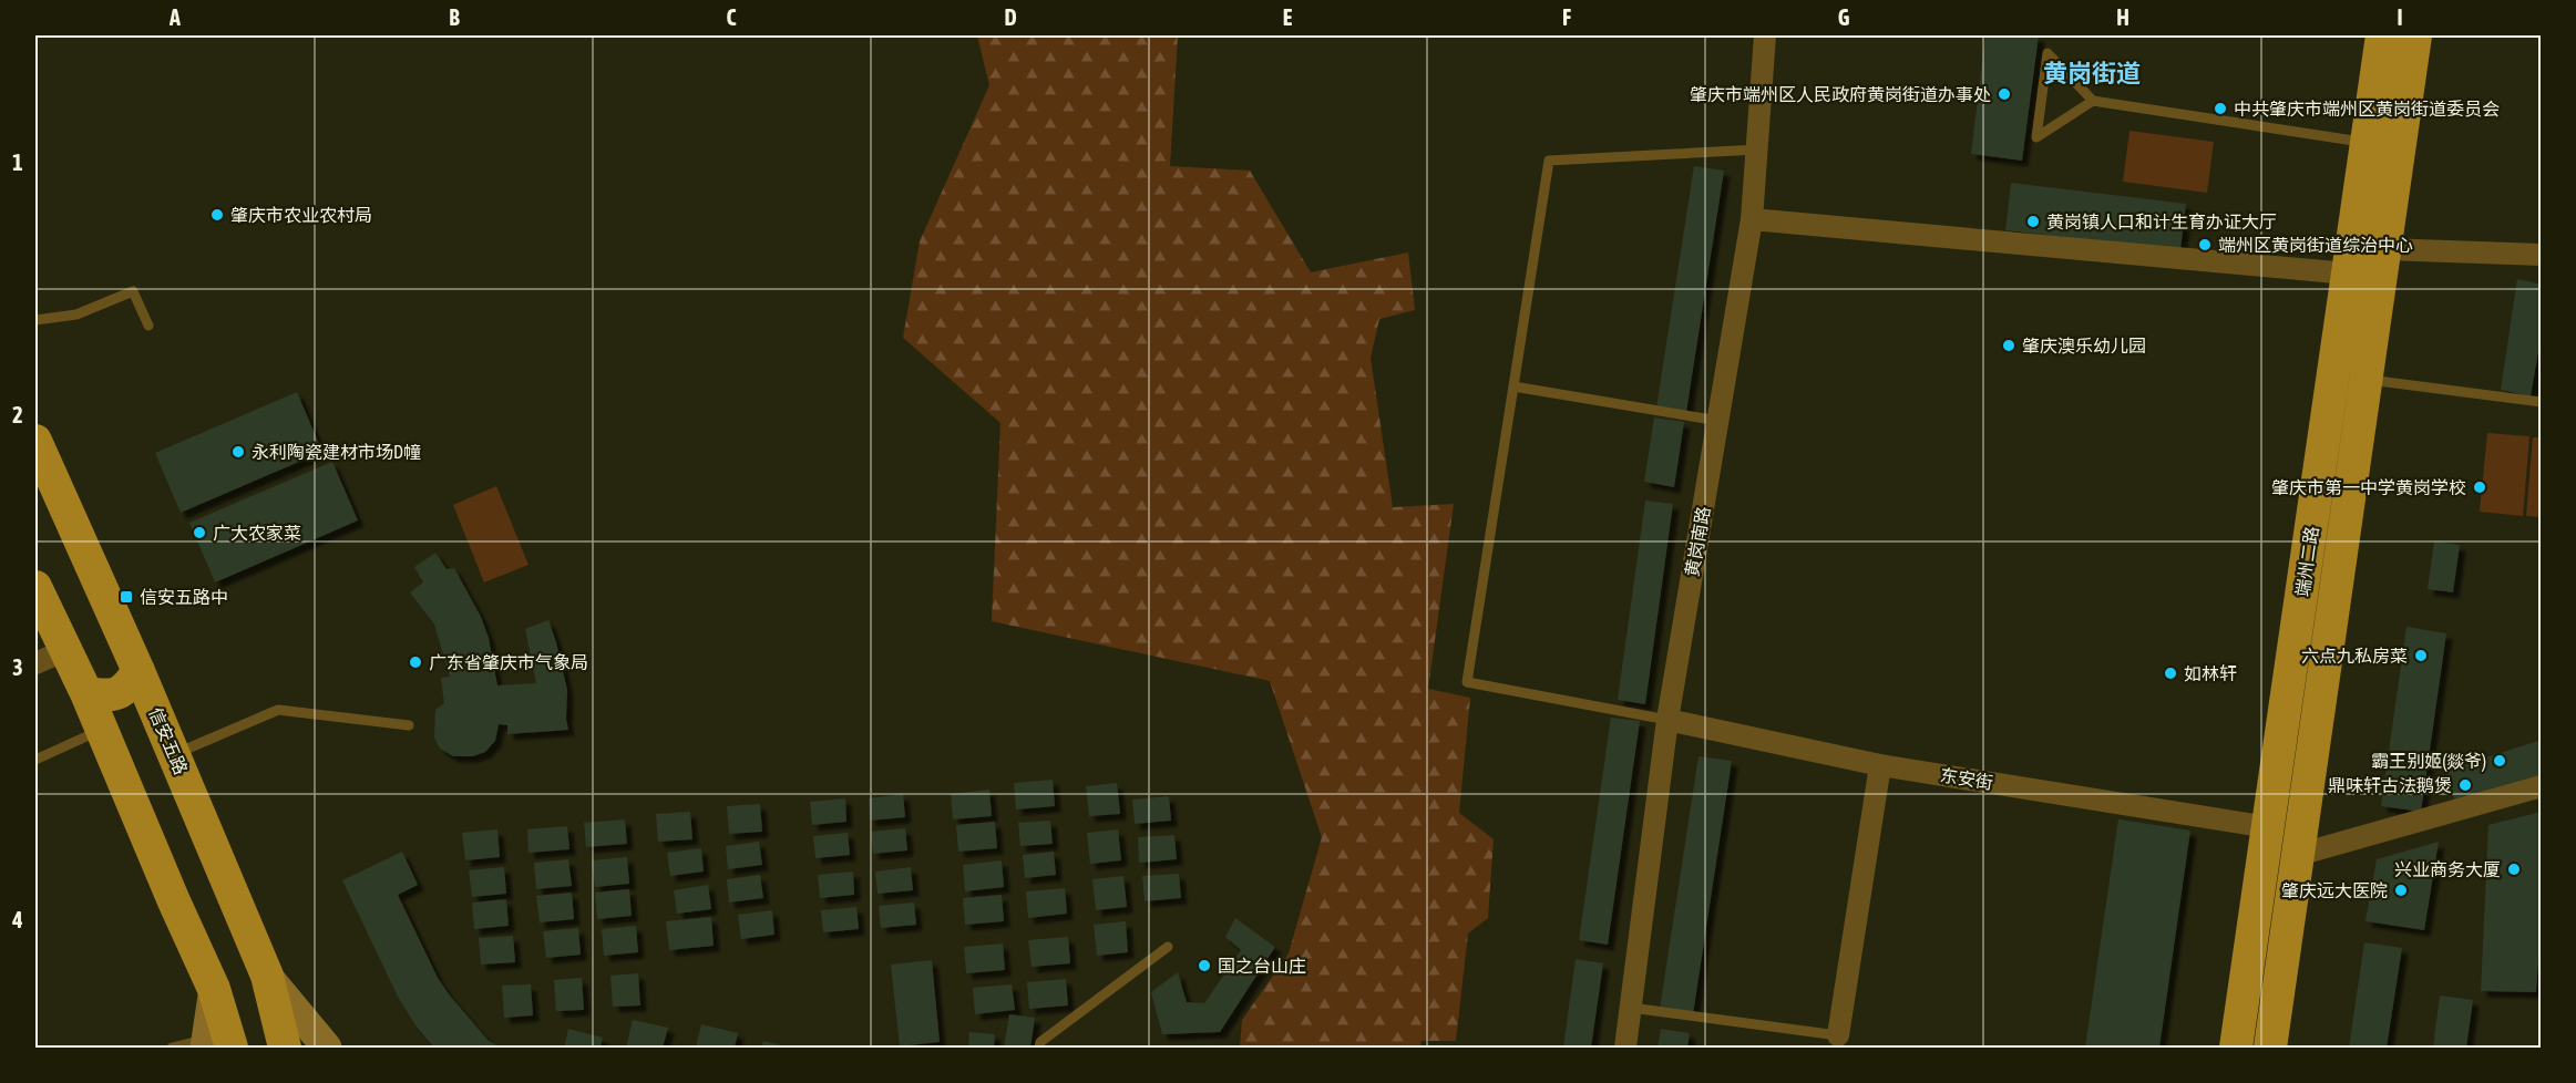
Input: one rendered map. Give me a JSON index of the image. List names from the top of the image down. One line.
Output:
{"streets":{"main road":["端州二路","信安五路"],"street":["黄岗南路","东安街"]},"crossings":[["黄岗南路","东安街"],["端州二路","东安街"]],"districts":["黄岗街道"],"places":{"other":["肇庆市端州区人民政府黄岗街道办事处","中共肇庆市端州区黄岗街道委员会","肇庆市农业农村局","黄岗镇人口和计生育办证大厅","端州区黄岗街道综治中心","肇庆澳乐幼儿园","永利陶瓷建材市场D幢","肇庆市第一中学黄岗学校","广大农家菜","六点九私房菜","广东省肇庆市气象局","如林轩","霸王别姬(燚爷)","鼎味轩古法鹅煲","兴业商务大厦","肇庆远大医院","国之台山庄"],"transit":["信安五路中"]},"grid":{"columns":["A","B","C","D","E","F","G","H","I"],"rows":["1","2","3","4"]}}
